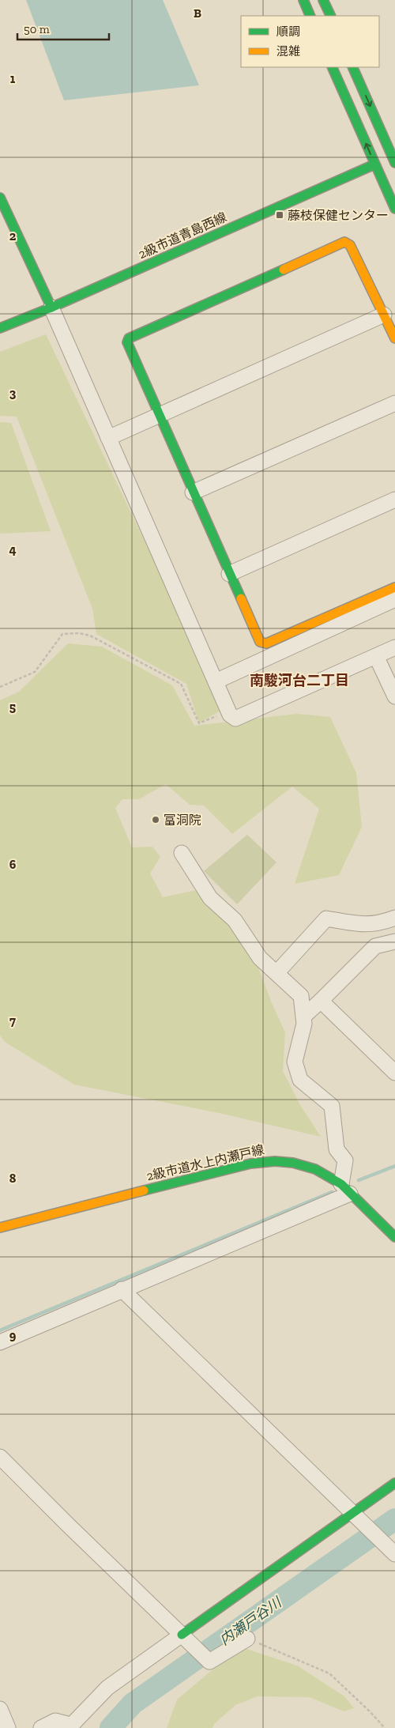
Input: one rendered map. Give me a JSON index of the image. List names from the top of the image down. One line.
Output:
{"streets":{"street":["2級市道青島西線","2級市道水上内瀬戸線"]},"districts":["南駿河台二丁目"],"water":["内瀬戸谷川"],"places":{"transit":["藤枝保健センター"],"other":["富洞院"]},"legend":["順調","混雑"],"scale_bar":"50 m","grid":{"columns":["B"],"rows":["1","2","3","4","5","6","7","8","9"]}}
